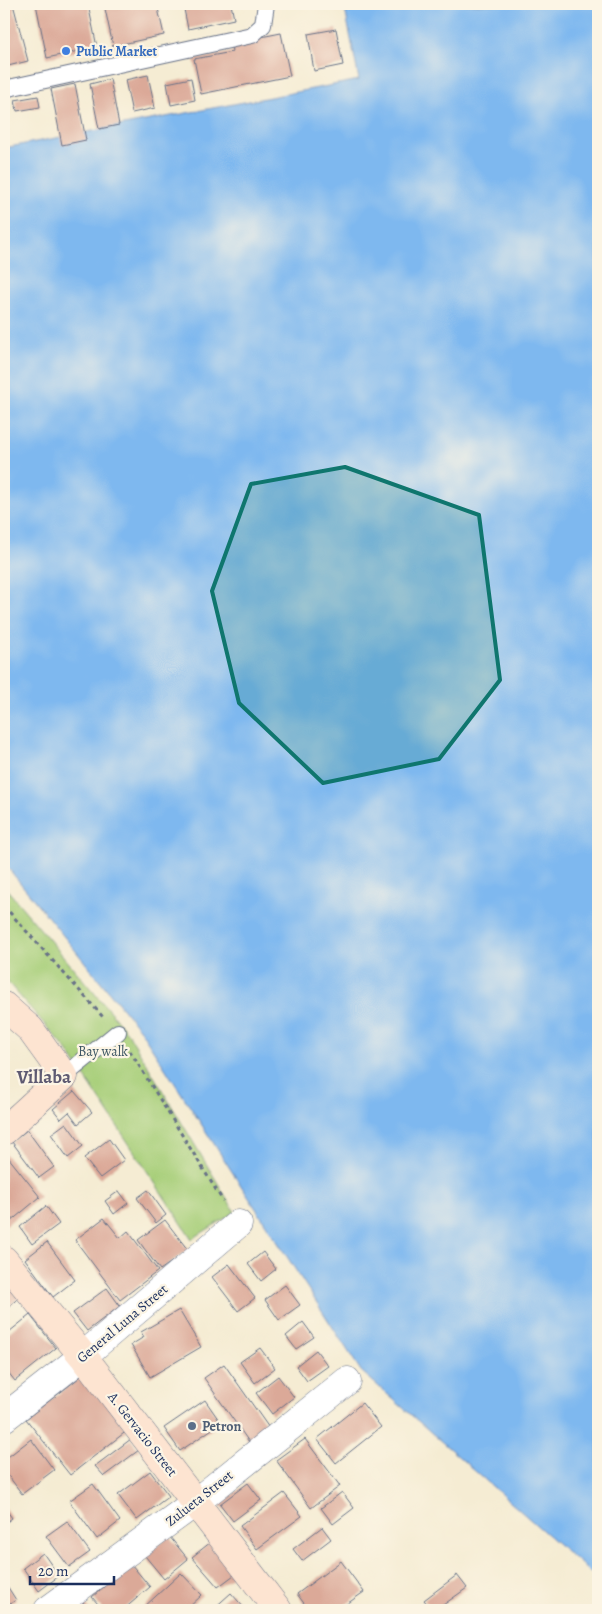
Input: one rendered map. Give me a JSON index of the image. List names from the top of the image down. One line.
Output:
{"streets":{"street":["General Luna Street","A. Gervacio Street","Zulueta Street"]},"crossings":[["General Luna Street","A. Gervacio Street"],["A. Gervacio Street","Zulueta Street"]],"districts":["Villaba"],"parks":["Bay walk"],"places":["Public Market","Petron"],"scale_bar":"20 m"}
